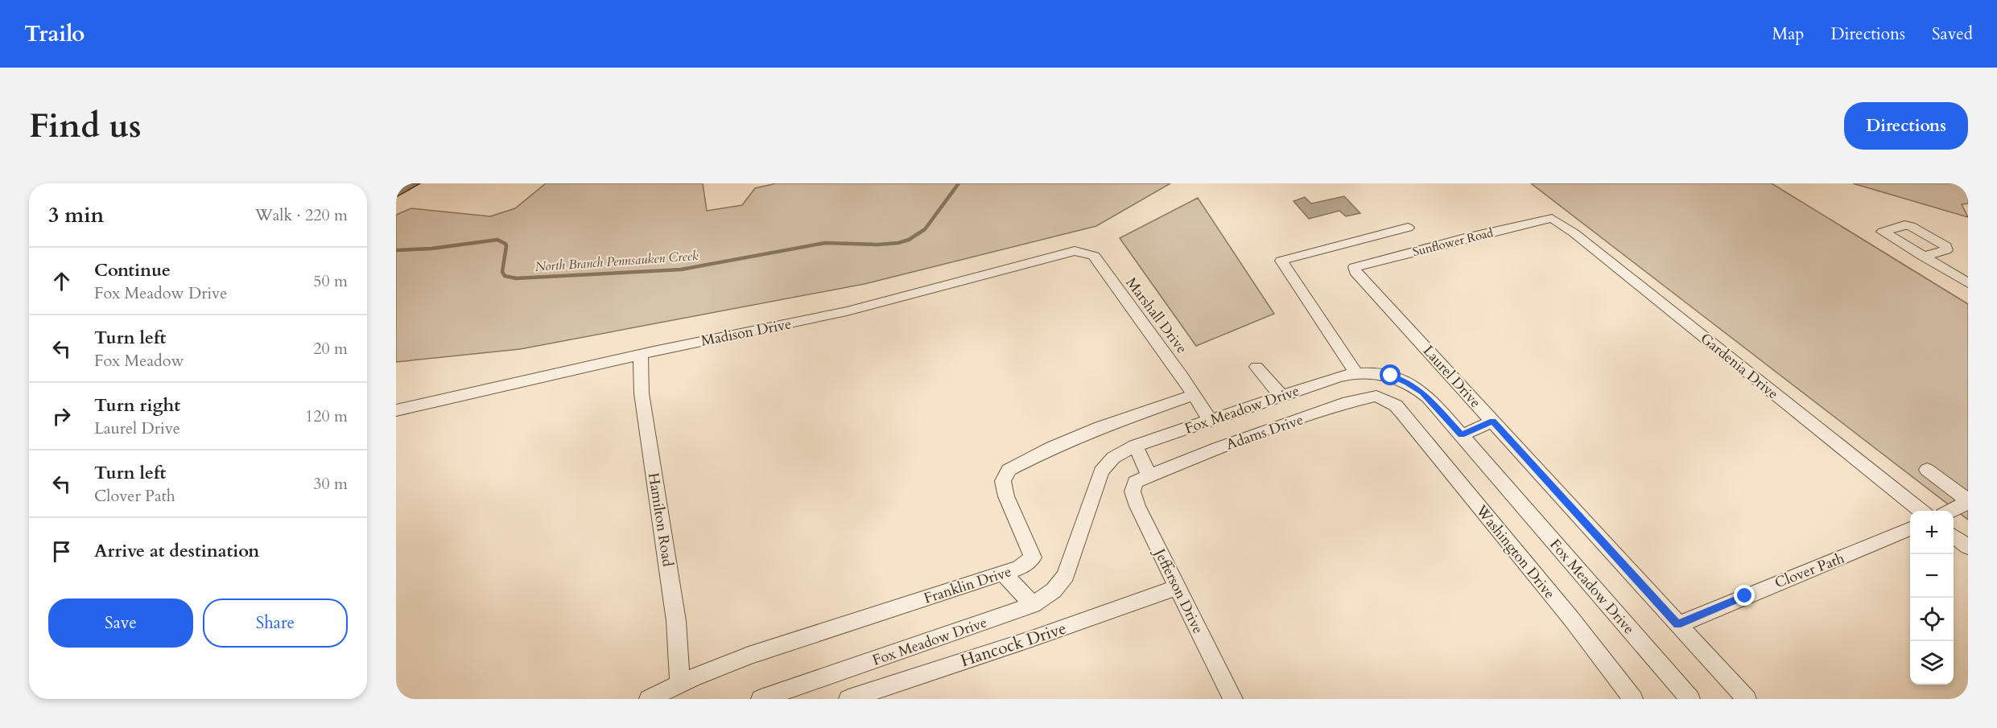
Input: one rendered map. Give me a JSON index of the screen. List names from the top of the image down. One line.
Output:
{"streets":{"street":["Sunflower Road","Marshall Drive","Madison Drive","Gardenia Drive","Laurel Drive","Fox Meadow Drive","Adams Drive","Hamilton Road","Washington Drive","Clover Path","Franklin Drive","Jefferson Drive","Hancock Drive"]},"crossings":[["Sunflower Road","Gardenia Drive"],["Sunflower Road","Laurel Drive"],["Marshall Drive","Madison Drive"],["Marshall Drive","Franklin Drive"],["Madison Drive","Hamilton Road"],["Laurel Drive","Clover Path"],["Adams Drive","Washington Drive"],["Adams Drive","Jefferson Drive"],["Hamilton Road","Franklin Drive"],["Jefferson Drive","Hancock Drive"]],"water":["North Branch Pennsauken Creek"],"page":{"header":"Trailo","nav":["Map","Directions","Saved"],"buttons":["Directions",["Save","Share"]],"title":"Find us","heading":["3 min","Walk · 220 m"],"list":[["Continue","Fox Meadow Drive","50 m"],["Turn left","Fox Meadow","20 m"],["Turn right","Laurel Drive","120 m"],["Turn left","Clover Path","30 m"],"Arrive at destination"],"map_buttons":["+","−"]}}
